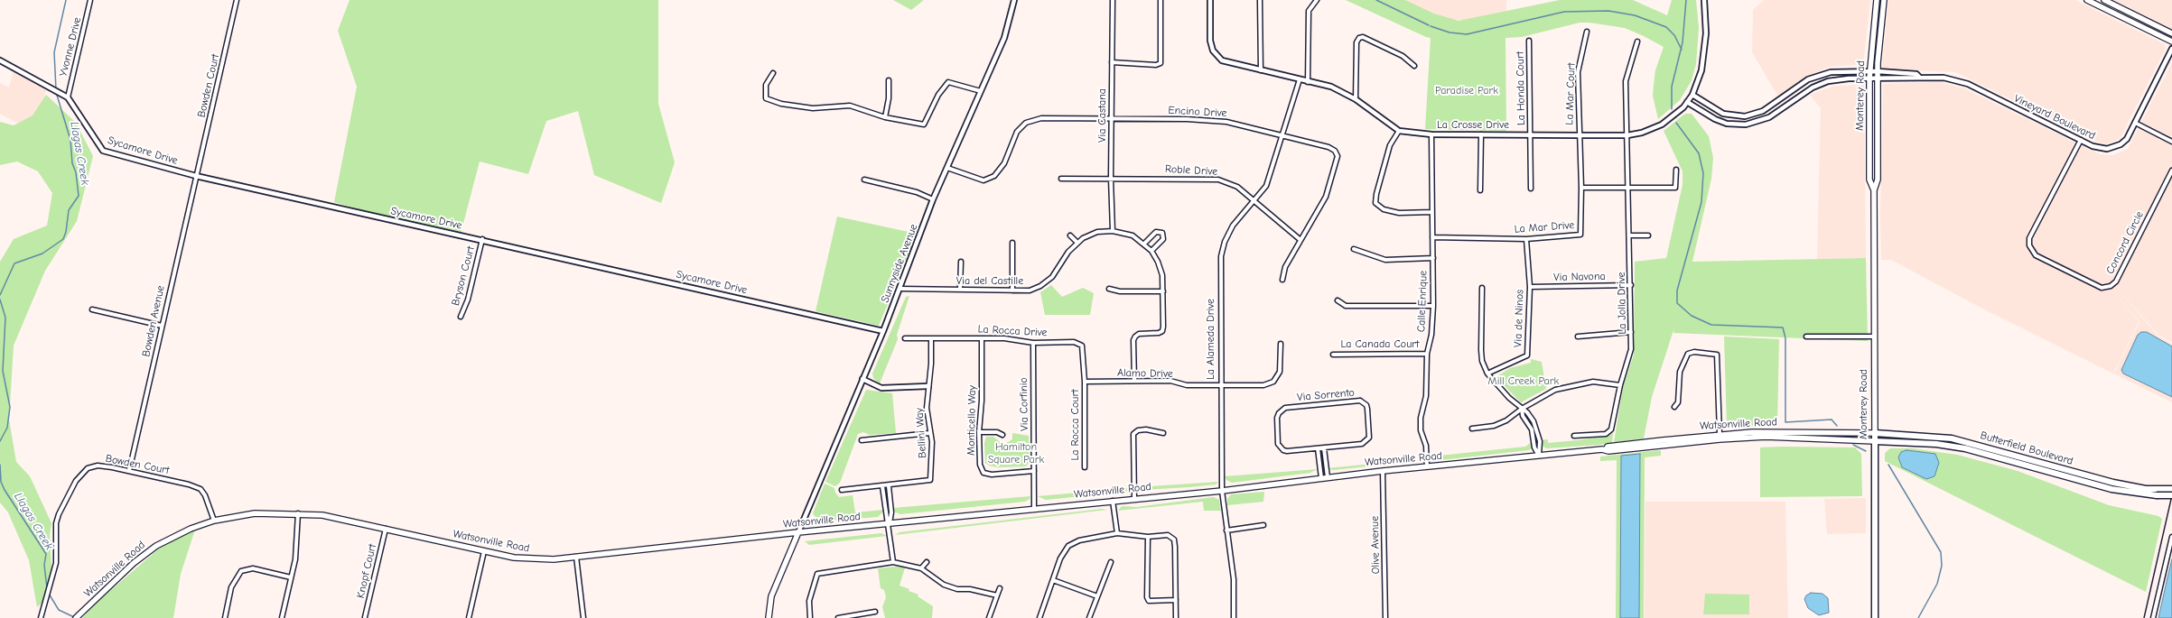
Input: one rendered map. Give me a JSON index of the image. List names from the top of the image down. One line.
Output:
{"streets":{"main road":["Monterey Road","Watsonville Road","Butterfield Boulevard"],"street":["Yvonne Drive","Bowden Court","La Honda Court","La Mar Court","Encino Drive","Via Castana","Vineyard Boulevard","La Crosse Drive","Sycamore Drive","Roble Drive","La Mar Drive","Concord Circle","Sunnyside Avenue","Bryson Court","Via Navona","Via del Castille","Calle Enrique","La Jolla Drive","Via de Ninos","Bowden Avenue","La Rocca Drive","La Alameda Drive","La Canada Court","Alamo Drive","Via Sorrento","Via Corfinio","Monticello Way","La Rocca Court","Bellini Way","Olive Avenue","Knopf Court"]},"crossings":[["Yvonne Drive","Sycamore Drive"],["Bowden Court","Sycamore Drive"],["Bowden Court","Bowden Avenue"],["Bowden Court","Watsonville Road"],["La Honda Court","La Crosse Drive"],["La Mar Court","La Crosse Drive"],["La Mar Court","La Mar Drive"],["Monterey Road","Vineyard Boulevard"],["Monterey Road","Watsonville Road"],["Monterey Road","Butterfield Boulevard"],["Encino Drive","Via Castana"],["Encino Drive","Roble Drive"],["Encino Drive","Sunnyside Avenue"],["Encino Drive","La Alameda Drive"],["Via Castana","Roble Drive"],["Via Castana","Via del Castille"],["Vineyard Boulevard","La Crosse Drive"],["Vineyard Boulevard","Concord Circle"],["La Crosse Drive","La Mar Drive"],["La Crosse Drive","Calle Enrique"],["La Crosse Drive","La Jolla Drive"],["La Crosse Drive","La Alameda Drive"],["Sycamore Drive","Sunnyside Avenue"],["Sycamore Drive","Bryson Court"],["Sycamore Drive","Bowden Avenue"],["Roble Drive","La Alameda Drive"],["La Mar Drive","Calle Enrique"],["La Mar Drive","Via de Ninos"],["Sunnyside Avenue","Via del Castille"],["Sunnyside Avenue","Watsonville Road"],["Via Navona","La Jolla Drive"],["Via Navona","Via de Ninos"],["Via del Castille","Alamo Drive"],["Calle Enrique","La Canada Court"],["Calle Enrique","Watsonville Road"],["La Rocca Drive","Alamo Drive"],["La Rocca Drive","Via Corfinio"],["La Rocca Drive","Monticello Way"],["La Rocca Drive","La Rocca Court"],["La Rocca Drive","Bellini Way"],["La Alameda Drive","Alamo Drive"],["La Alameda Drive","Watsonville Road"],["Alamo Drive","La Rocca Court"],["Via Corfinio","Monticello Way"],["Via Corfinio","Watsonville Road"],["Watsonville Road","Butterfield Boulevard"],["Watsonville Road","Olive Avenue"],["Watsonville Road","Knopf Court"]],"water":["Llagas Creek"],"parks":["Paradise Park","Mill Creek Park","Hamilton Square Park"]}
